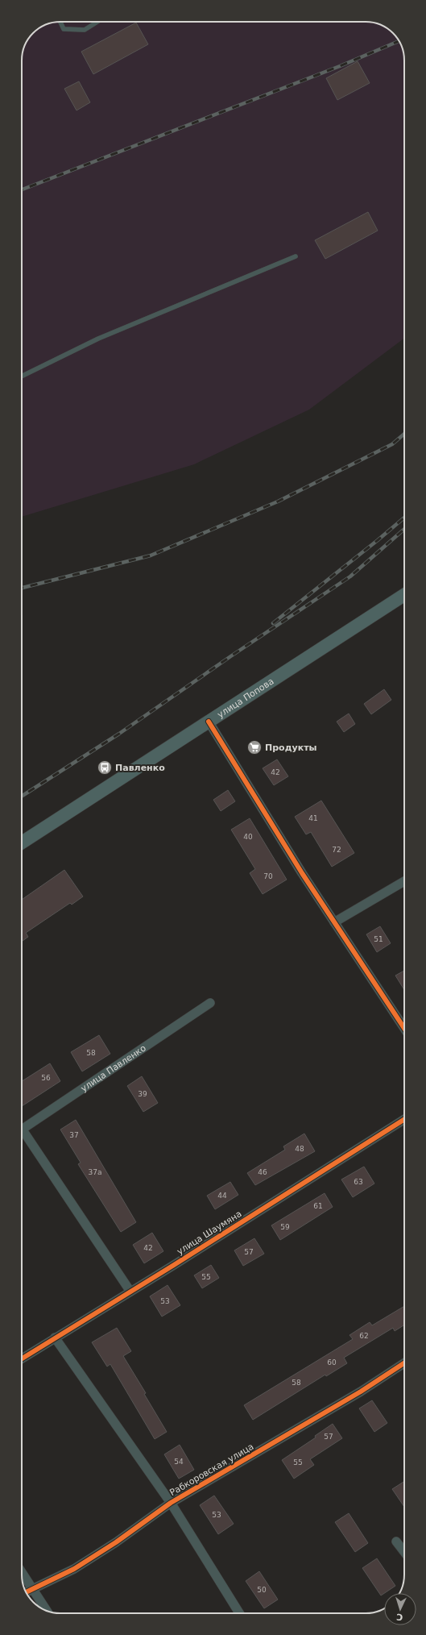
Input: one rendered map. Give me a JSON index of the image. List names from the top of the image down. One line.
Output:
{"streets":{"main road":["улица Попова"],"street":["улица Павленко","улица Шаумяна","Рабкоровская улица"]},"places":{"supermarket":["Продукты"],"bus stop":["Павленко"]},"house_numbers":["42","41","40","72","70","51","58","56","39","37","48","37а","46","63","44","61","59","42","57","55","53","62","60","58","57","54","55","53","50"],"north":"bottom"}
